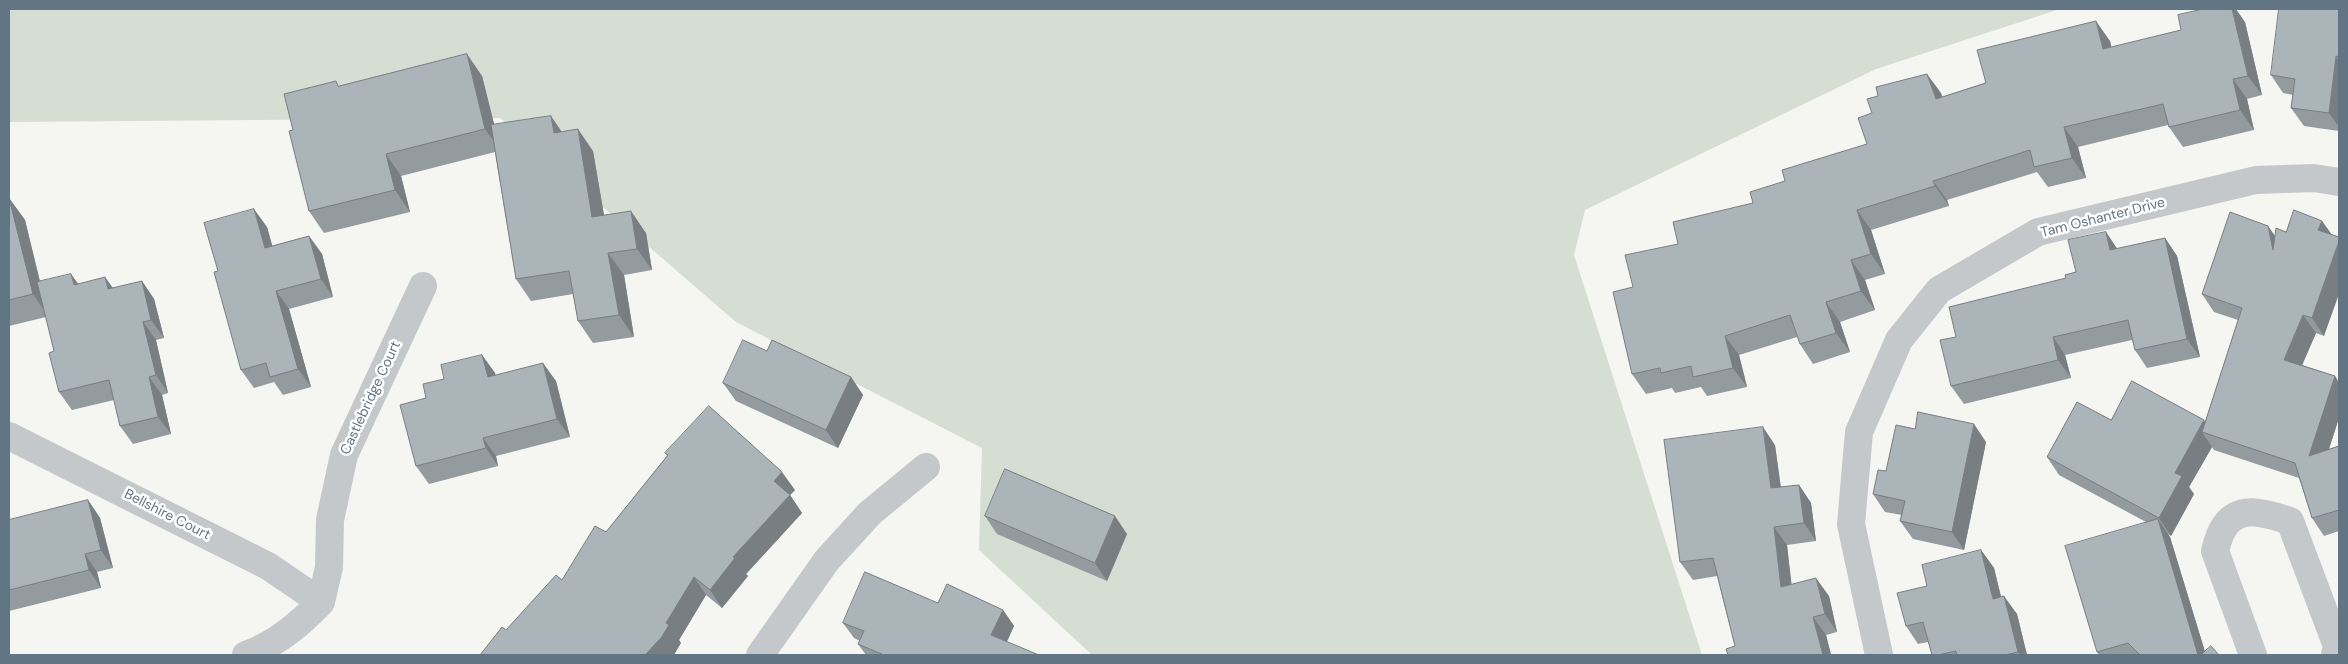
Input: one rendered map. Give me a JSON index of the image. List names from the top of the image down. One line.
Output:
{"streets":{"street":["Tam Oshanter Drive","Castlebridge Court","Bellshire Court"]},"crossings":[["Castlebridge Court","Bellshire Court"]]}
